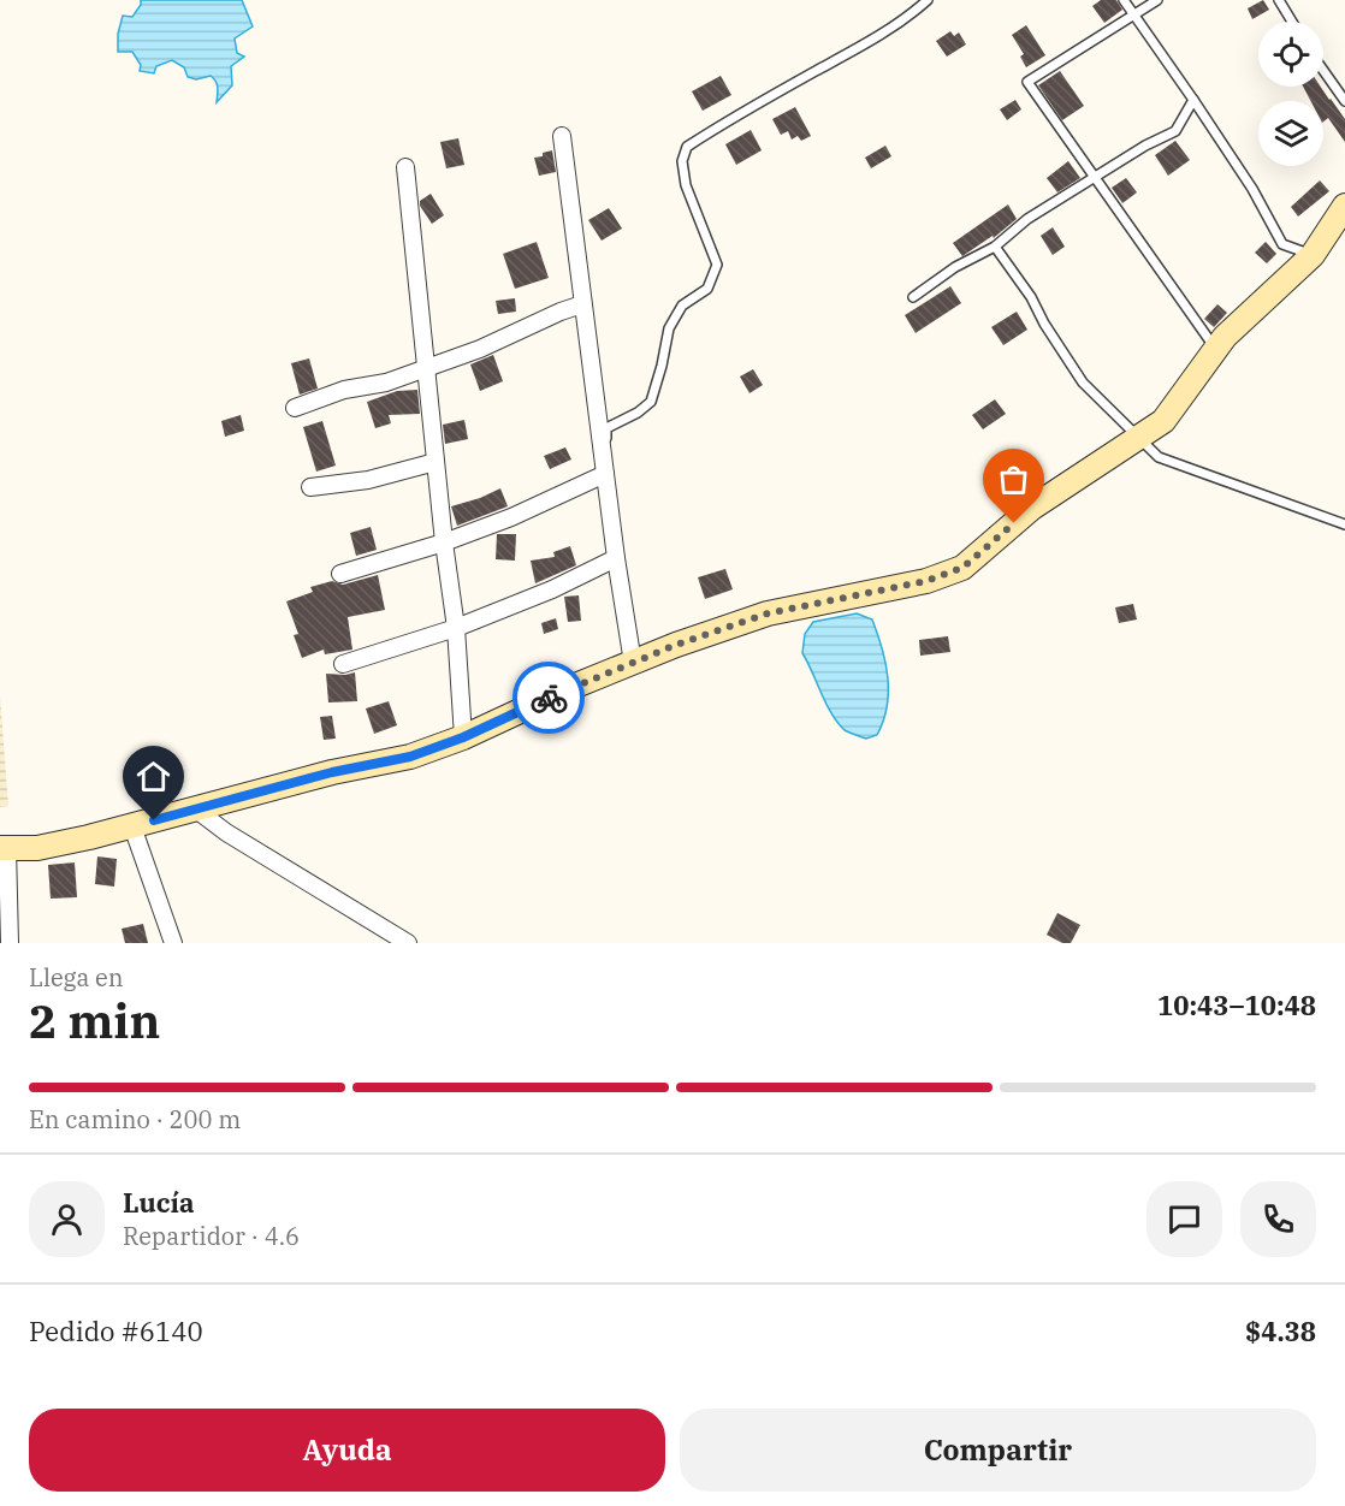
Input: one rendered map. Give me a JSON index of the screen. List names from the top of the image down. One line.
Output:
{"page":{"heading":["2 min","Llega en","10:43–10:48"],"panel":["Lucía","Repartidor · 4.6","Pedido #6140","$4.38"],"bar":"En camino · 200 m","buttons":["Ayuda","Compartir"]}}
